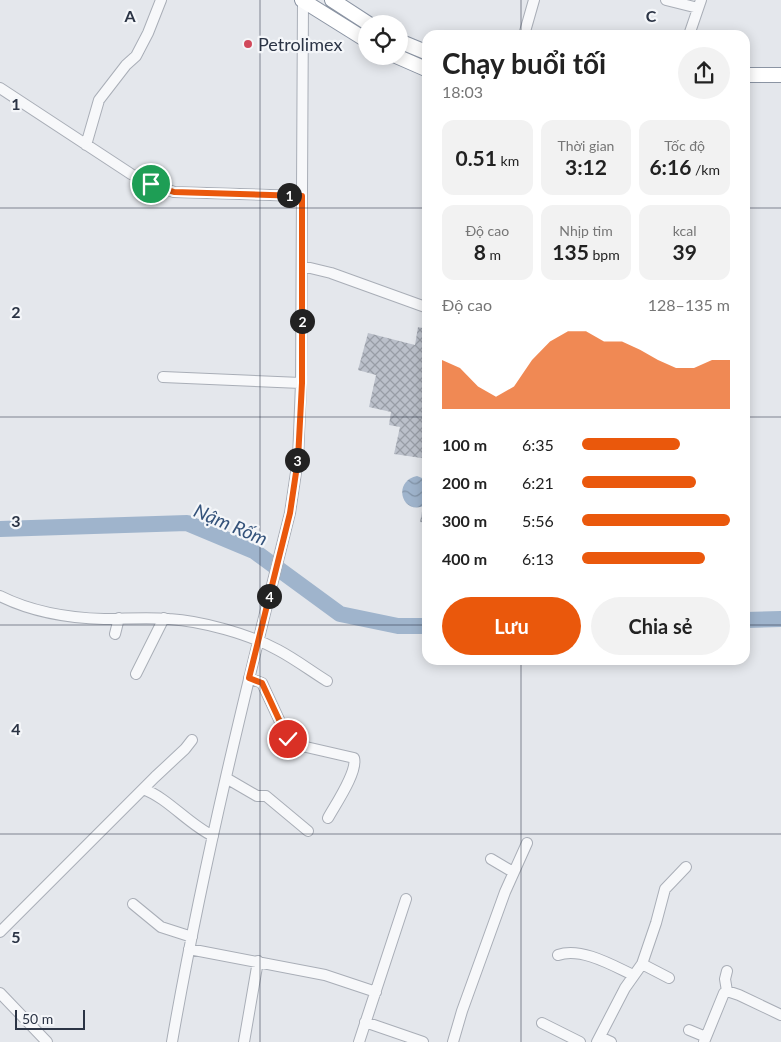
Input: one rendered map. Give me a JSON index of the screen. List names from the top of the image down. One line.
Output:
{"water":["Nậm Rốm"],"places":["Petrolimex"],"scale_bar":"50 m","page":{"heading":["Chạy buổi tối","18:03"],"stats":[["0.51 km"],["Thời gian","3:12"],["Tốc độ","6:16 /km"],["Độ cao","8 m"],["Nhịp tim","135 bpm"],["kcal","39"]],"pins":["1","2","3","4"],"chart":["Độ cao","128–135 m"],"list":[{"name":"100 m","note":"6:35"},{"name":"200 m","note":"6:21"},{"name":"300 m","note":"5:56"},{"name":"400 m","note":"6:13"}],"buttons":["Lưu","Chia sẻ"],"scale":"50 m"},"grid":{"columns":["A","C"],"rows":["1","2","3","4","5"]}}
